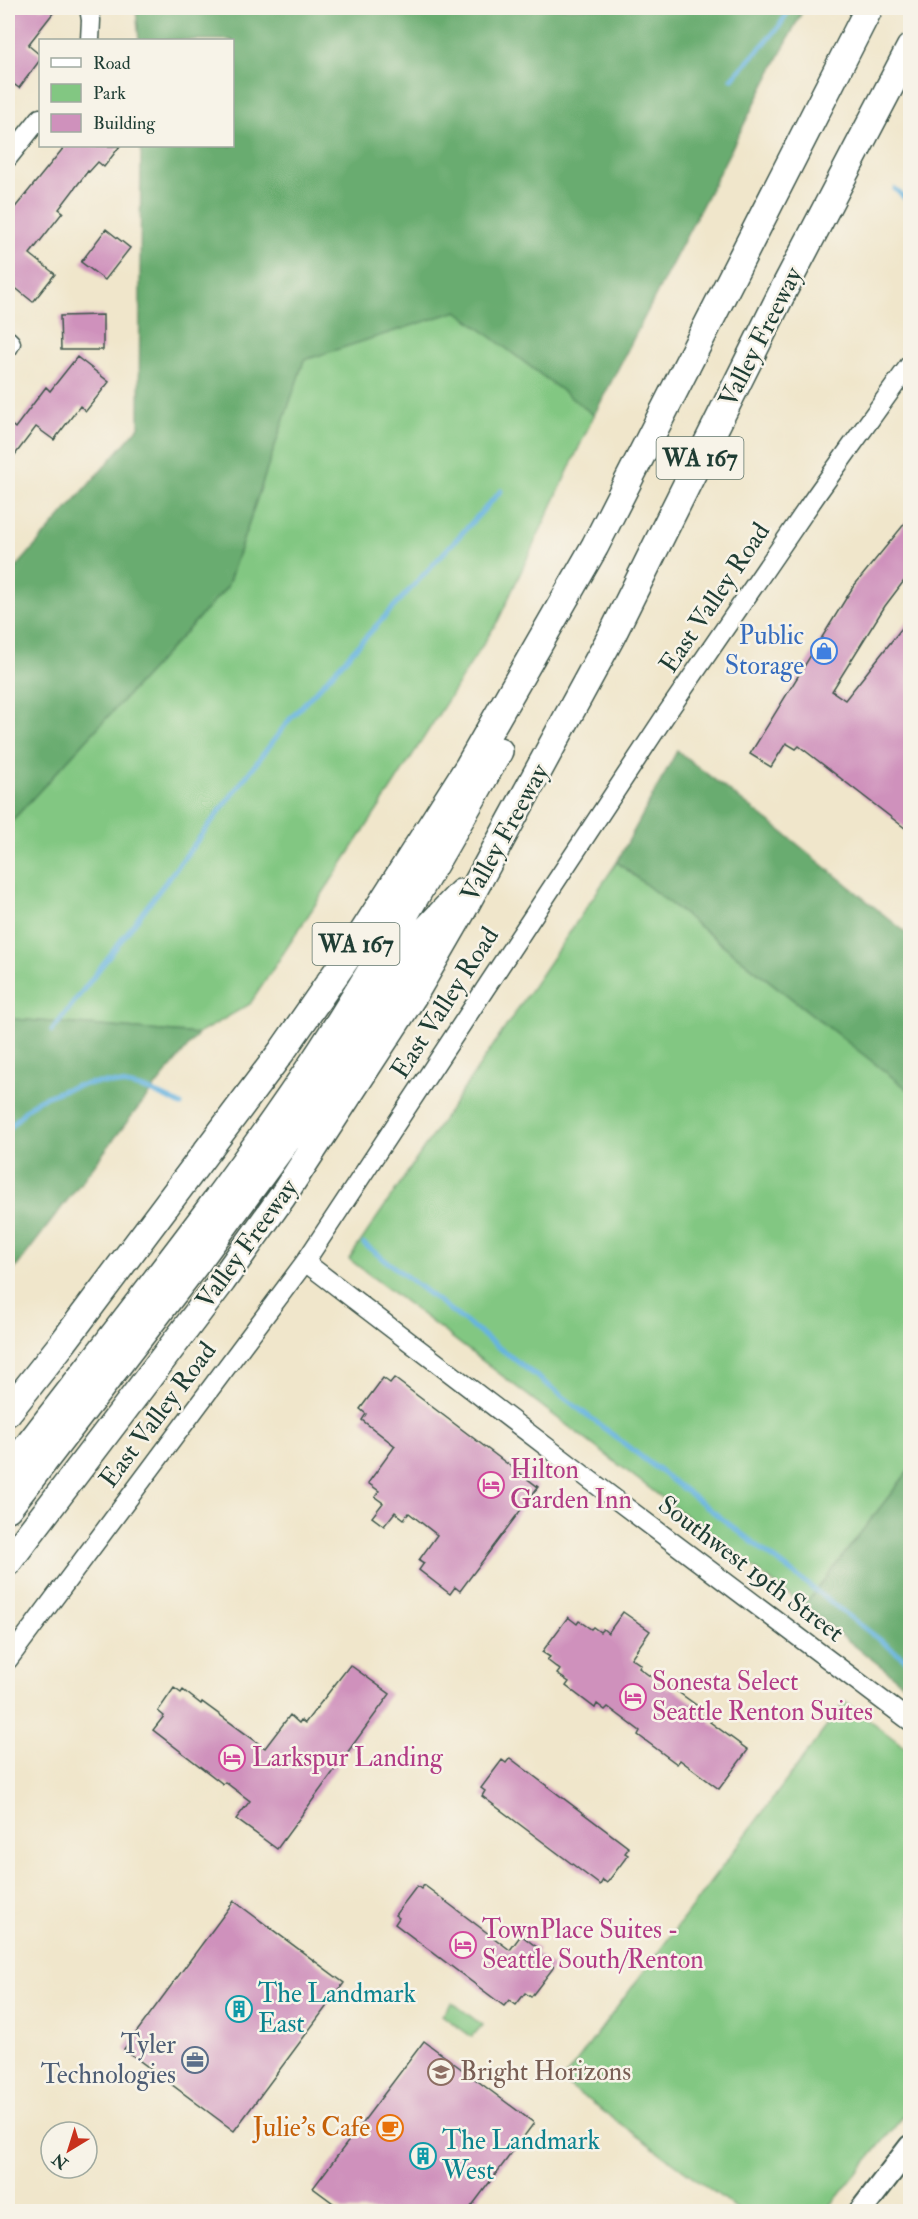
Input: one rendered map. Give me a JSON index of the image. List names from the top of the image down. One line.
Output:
{"streets":{"highway":["Valley Freeway","WA 167"],"street":["East Valley Road","Southwest 19th Street"]},"crossings":[["East Valley Road","Southwest 19th Street"]],"places":{"shop":["Public Storage"],"hotel":["Hilton Garden Inn","Sonesta Select Seattle Renton Suites","Larkspur Landing","TownPlace Suites - Seattle South/Renton"],"building":["The Landmark East","The Landmark West"],"office":["Tyler Technologies"],"school or university":["Bright Horizons"],"cafe":["Julie's Cafe"]},"legend":["Road","Park","Building"],"north":"bottom left"}
